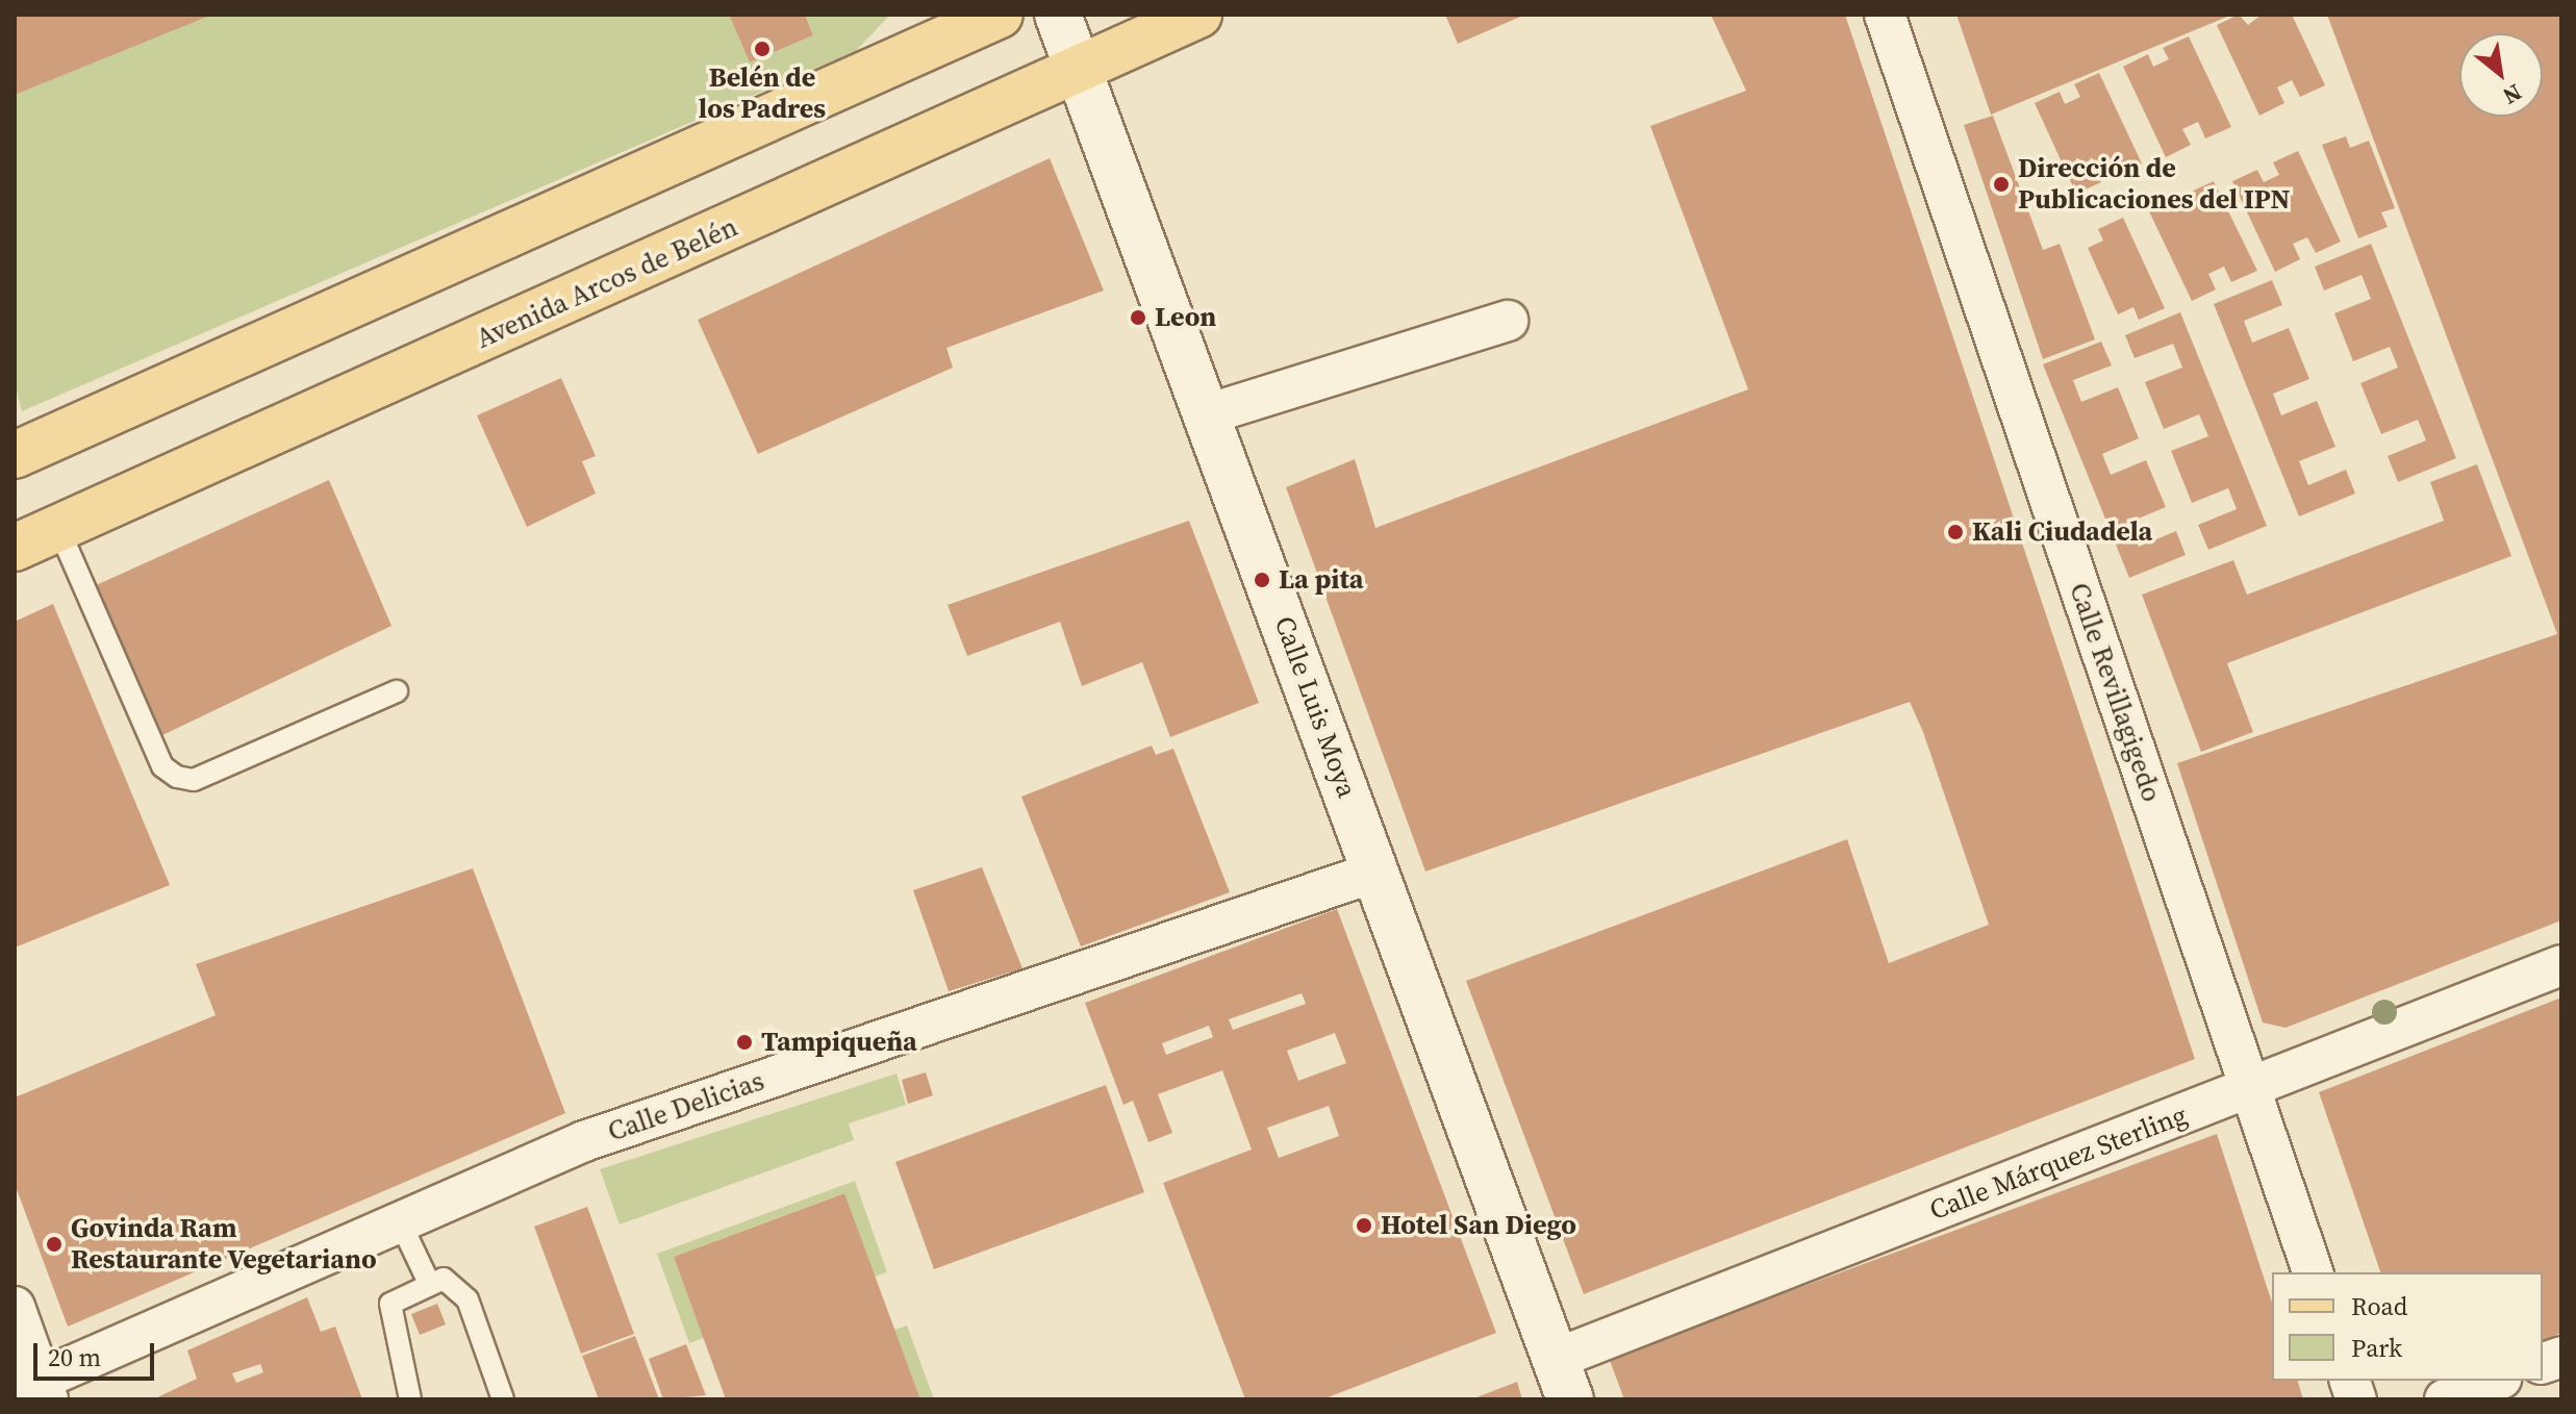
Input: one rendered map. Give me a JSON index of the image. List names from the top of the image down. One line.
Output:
{"streets":{"main road":["Avenida Arcos de Belén"],"street":["Calle Revillagigedo","Calle Luis Moya","Calle Delicias","Calle Márquez Sterling"]},"crossings":[["Avenida Arcos de Belén","Calle Luis Moya"],["Calle Revillagigedo","Calle Márquez Sterling"],["Calle Luis Moya","Calle Delicias"],["Calle Luis Moya","Calle Márquez Sterling"]],"places":["Belén de los Padres","Dirección de Publicaciones del IPN","Leon","Kali Ciudadela","La pita","Tampiqueña","Hotel San Diego","Govinda Ram Restaurante Vegetariano"],"legend":["Road","Park"],"scale_bar":"20 m","north":"bottom right"}
